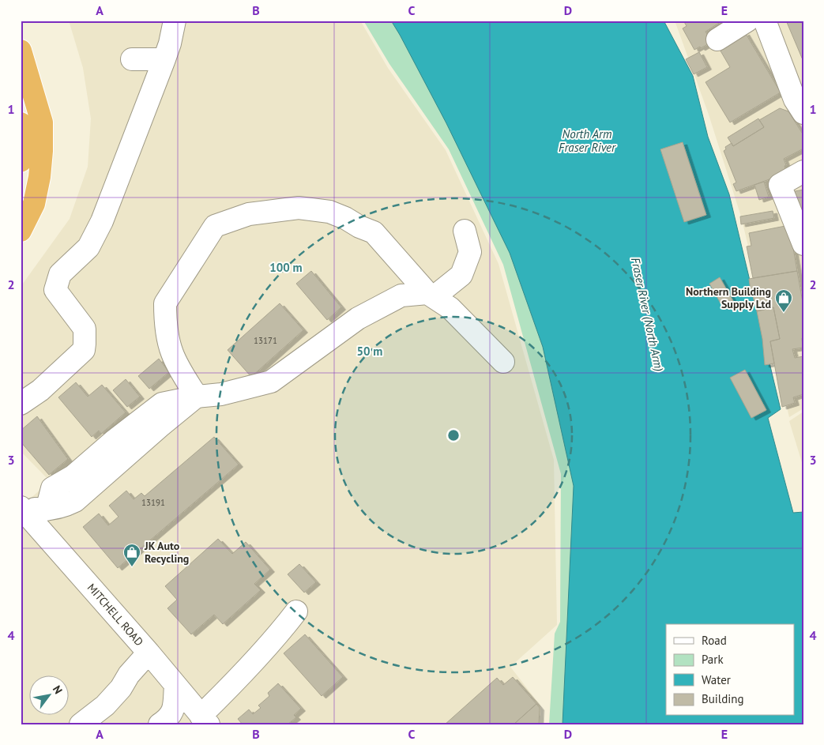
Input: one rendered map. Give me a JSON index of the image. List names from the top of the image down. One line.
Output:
{"streets":{"street":["MITCHELL ROAD"]},"water":["North Arm Fraser River","Fraser River (North Arm)"],"places":{"shop":["Northern Building Supply Ltd","JK Auto Recycling"]},"house_numbers":["13171","13191"],"legend":["Road","Park","Water","Building"],"north":"top right","grid":{"columns":["A","B","C","D","E"],"rows":["1","2","3","4"]},"rings":["100 m","50 m"]}
